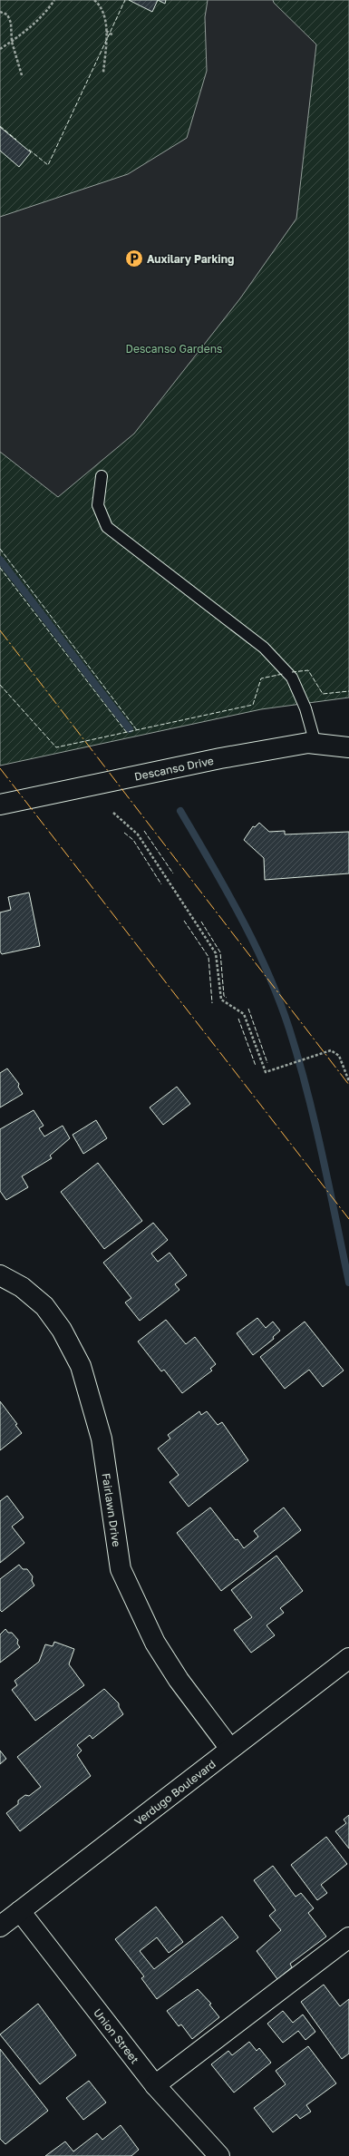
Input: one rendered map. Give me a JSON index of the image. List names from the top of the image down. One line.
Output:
{"streets":{"street":["Descanso Drive","Fairlawn Drive","Verdugo Boulevard","Union Street"]},"crossings":[["Fairlawn Drive","Verdugo Boulevard"],["Verdugo Boulevard","Union Street"]],"parks":["Descanso Gardens"],"places":{"parking":["Auxilary Parking"]}}
